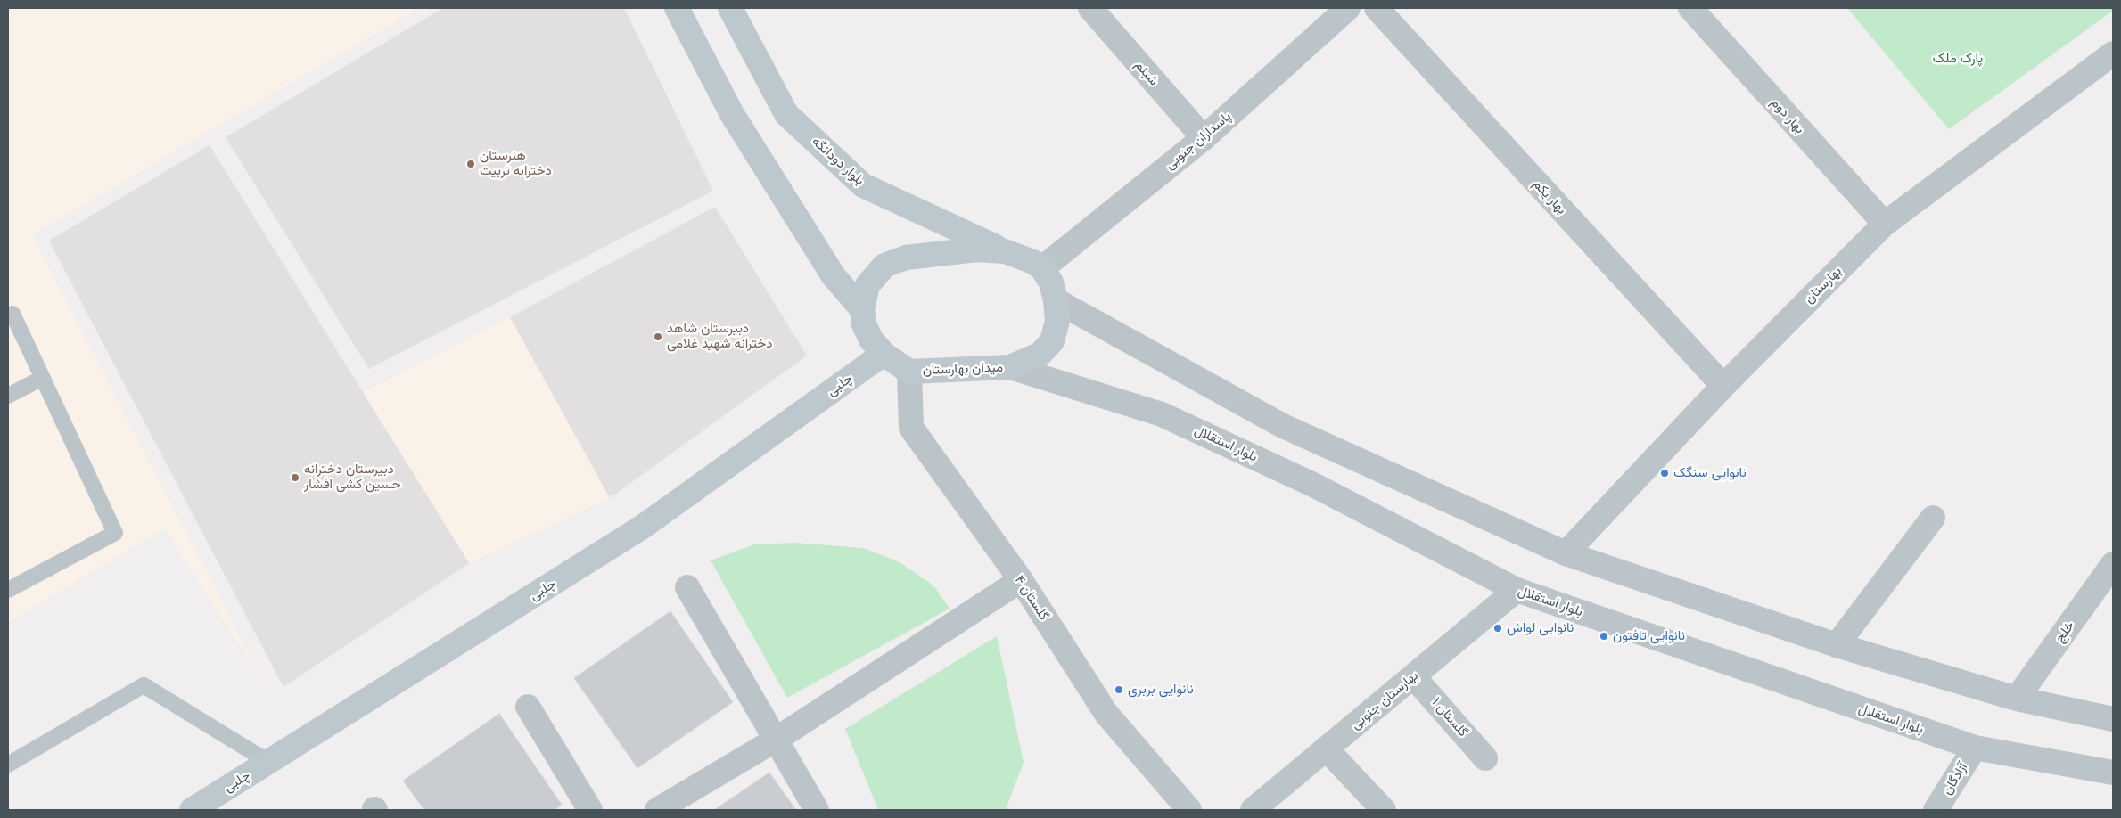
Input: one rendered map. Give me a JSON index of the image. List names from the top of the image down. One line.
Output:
{"streets":{"main road":["بلوار دودانگه","میدان بهارستان","چلبی"],"street":["شبنم","بهار دوم","پاسداران جنوبی","بهار یکم","بهارستان","بلوار استقلال","گلستان ۴","خلج","بهارستان جنوبی","۱ گلستان","آزادگان"]},"crossings":[["شبنم","پاسداران جنوبی"],["بهار دوم","بهارستان"],["پاسداران جنوبی","میدان بهارستان"],["بلوار دودانگه","میدان بهارستان"],["بهار یکم","بهارستان"],["میدان بهارستان","چلبی"],["میدان بهارستان","بلوار استقلال"],["میدان بهارستان","گلستان ۴"],["بلوار استقلال","بهارستان جنوبی"],["بلوار استقلال","آزادگان"],["بهارستان جنوبی","۱ گلستان"]],"parks":["پارک ملک"],"places":["هنرستان دخترانه تربیت","دبیرستان شاهد دخترانه شهید غلامی","نانوایی سنگک","دبیرستان دخترانه حسین کشی افشار","نانوایی لواش","نانوایی تافتون","نانوایی بربری"]}
